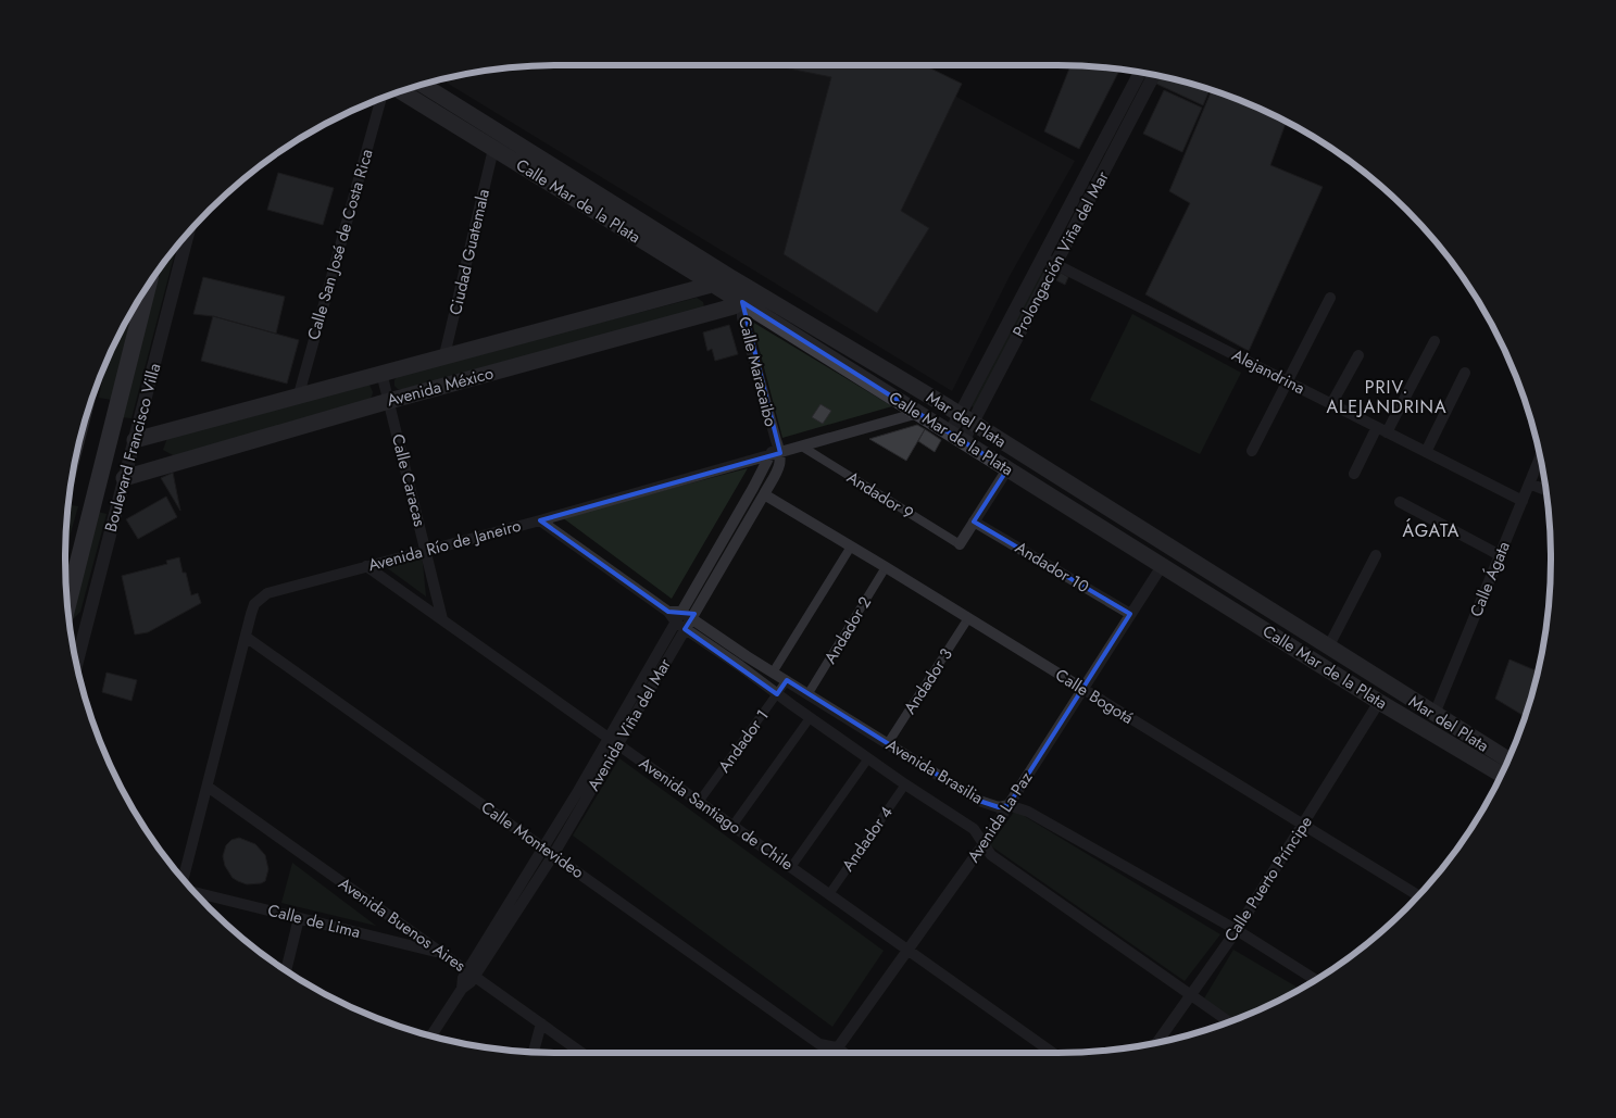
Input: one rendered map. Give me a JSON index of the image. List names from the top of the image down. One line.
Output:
{"streets":{"main road":["Calle Mar de la Plata","Avenida México","Mar del Plata","Boulevard Francisco Villa"],"street":["Calle San José de Costa Rica","Ciudad Guatemala","Prolongación Viña del Mar","Calle Maracaibo","Alejandrina","Calle Caracas","Andador 9","Avenida Río de Janeiro","Andador 10","Calle Ágata","Andador 2","Andador 3","Calle Bogotá","Avenida Viña del Mar","Andador 1","Avenida Brasilia","Avenida Santiago de Chile","Avenida La Paz","Andador 4","Calle Montevideo","Calle Puerto Príncipe","Calle de Lima","Avenida Buenos Aires"]},"crossings":[["Calle Mar de la Plata","Ciudad Guatemala"],["Calle Mar de la Plata","Prolongación Viña del Mar"],["Calle Mar de la Plata","Calle Maracaibo"],["Calle Mar de la Plata","Avenida México"],["Calle Mar de la Plata","Mar del Plata"],["Calle Mar de la Plata","Avenida Río de Janeiro"],["Calle Mar de la Plata","Avenida La Paz"],["Calle Mar de la Plata","Calle Puerto Príncipe"],["Calle San José de Costa Rica","Avenida México"],["Ciudad Guatemala","Avenida México"],["Prolongación Viña del Mar","Alejandrina"],["Prolongación Viña del Mar","Mar del Plata"],["Calle Maracaibo","Avenida México"],["Calle Maracaibo","Mar del Plata"],["Calle Maracaibo","Avenida Río de Janeiro"],["Calle Maracaibo","Avenida Viña del Mar"],["Alejandrina","Calle Ágata"],["Avenida México","Mar del Plata"],["Avenida México","Boulevard Francisco Villa"],["Avenida México","Calle Caracas"],["Mar del Plata","Calle Ágata"],["Calle Caracas","Avenida Río de Janeiro"],["Calle Caracas","Avenida Santiago de Chile"],["Andador 9","Avenida Río de Janeiro"],["Avenida Río de Janeiro","Avenida Viña del Mar"],["Avenida Río de Janeiro","Avenida Brasilia"],["Avenida Río de Janeiro","Avenida Santiago de Chile"],["Avenida Río de Janeiro","Calle Montevideo"],["Avenida Río de Janeiro","Avenida Buenos Aires"],["Andador 10","Avenida La Paz"],["Andador 2","Calle Bogotá"],["Andador 2","Avenida Brasilia"],["Andador 3","Calle Bogotá"],["Andador 3","Avenida Brasilia"],["Calle Bogotá","Avenida Viña del Mar"],["Calle Bogotá","Avenida La Paz"],["Calle Bogotá","Calle Puerto Príncipe"],["Avenida Viña del Mar","Avenida Brasilia"],["Avenida Viña del Mar","Avenida Santiago de Chile"],["Avenida Viña del Mar","Calle Montevideo"],["Avenida Viña del Mar","Avenida Buenos Aires"],["Andador 1","Avenida Brasilia"],["Andador 1","Avenida Santiago de Chile"],["Avenida Brasilia","Avenida La Paz"],["Avenida Brasilia","Andador 4"],["Avenida Brasilia","Calle Puerto Príncipe"],["Avenida Santiago de Chile","Avenida La Paz"],["Avenida Santiago de Chile","Andador 4"],["Avenida La Paz","Calle Montevideo"],["Calle de Lima","Avenida Buenos Aires"]],"districts":["PRIV. ALEJANDRINA","ÁGATA"]}
